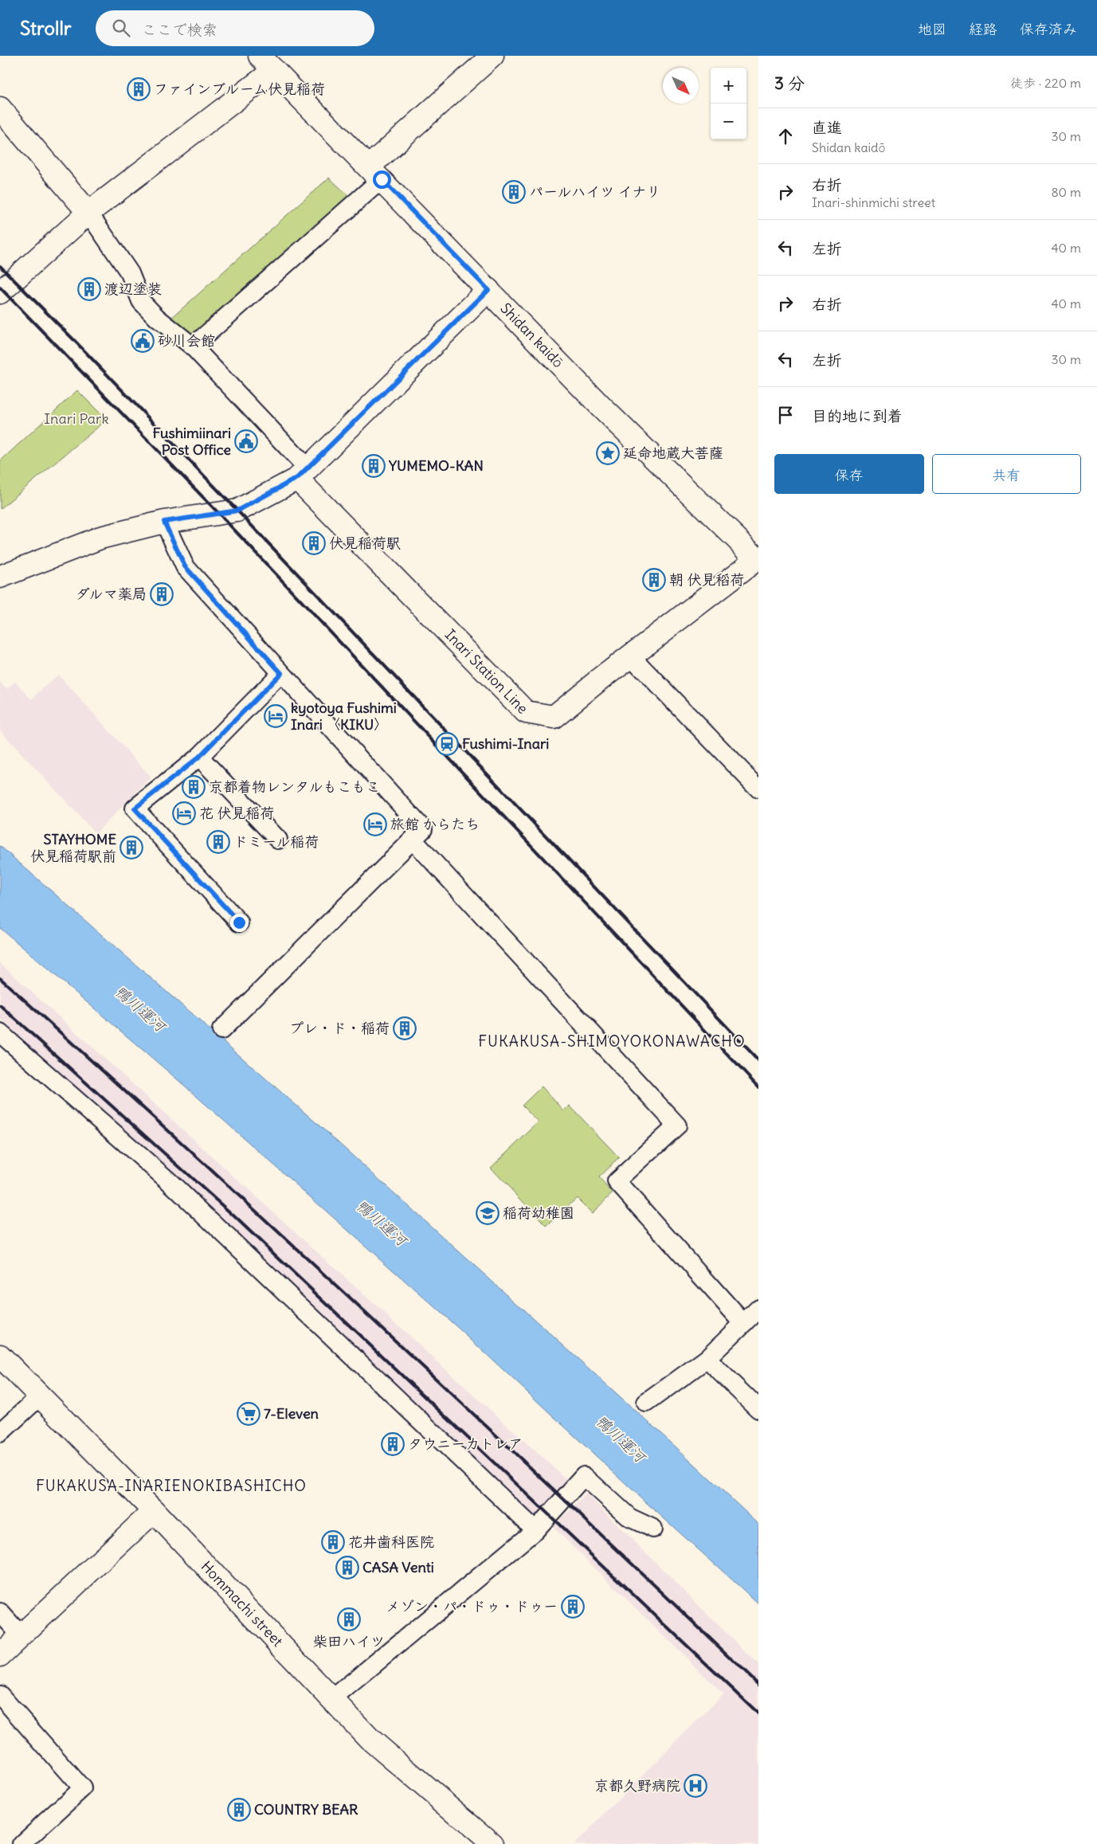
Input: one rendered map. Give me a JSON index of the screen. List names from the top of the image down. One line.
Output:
{"streets":{"street":["Shidan kaidō","Inari Station Line","Hommachi street"]},"crossings":[["Shidan kaidō","Inari Station Line"]],"districts":["FUKAKUSA-SHIMOYOKONAWACHO","FUKAKUSA-INARIENOKIBASHICHO"],"water":["鴨川運河"],"parks":["Inari Park"],"places":{"building":["ファインブルーム伏見稲荷","パールハイツ イナリ","渡辺塗装","YUMEMO-KAN","伏見稲荷駅","朝 伏見稻荷","ダルマ薬局","京都着物レンタルもこもこ","ドミール稲荷","STAYHOME 伏見稲荷駅前","プレ・ド・稲荷","タウニーカトレア","花井歯科医院","CASA Venti","メゾン・パ・ドゥ・ドゥー","柴田ハイツ","COUNTRY BEAR"],"public building":["砂川会館","Fushimiinari Post Office"],"place":["延命地蔵大菩薩"],"hotel":["kyotoya Fushimi Inari 〈KIKU〉","花 伏見稲荷","旅館 からたち"],"station":["Fushimi-Inari"],"school or university":["稲荷幼稚園"],"supermarket":["7-Eleven"],"hospital":["京都久野病院"]},"north":"bottom right","page":{"header":"Strollr","search":"ここで検索","nav":["地図","経路","保存済み"],"heading":["3 分","徒歩 · 220 m"],"map_buttons":["+","−"],"list":[["直進","Shidan kaidō","30 m"],["右折","Inari-shinmichi street","80 m"],["左折","40 m"],["右折","40 m"],["左折","30 m"],"目的地に到着"],"buttons":["保存","共有"]}}
